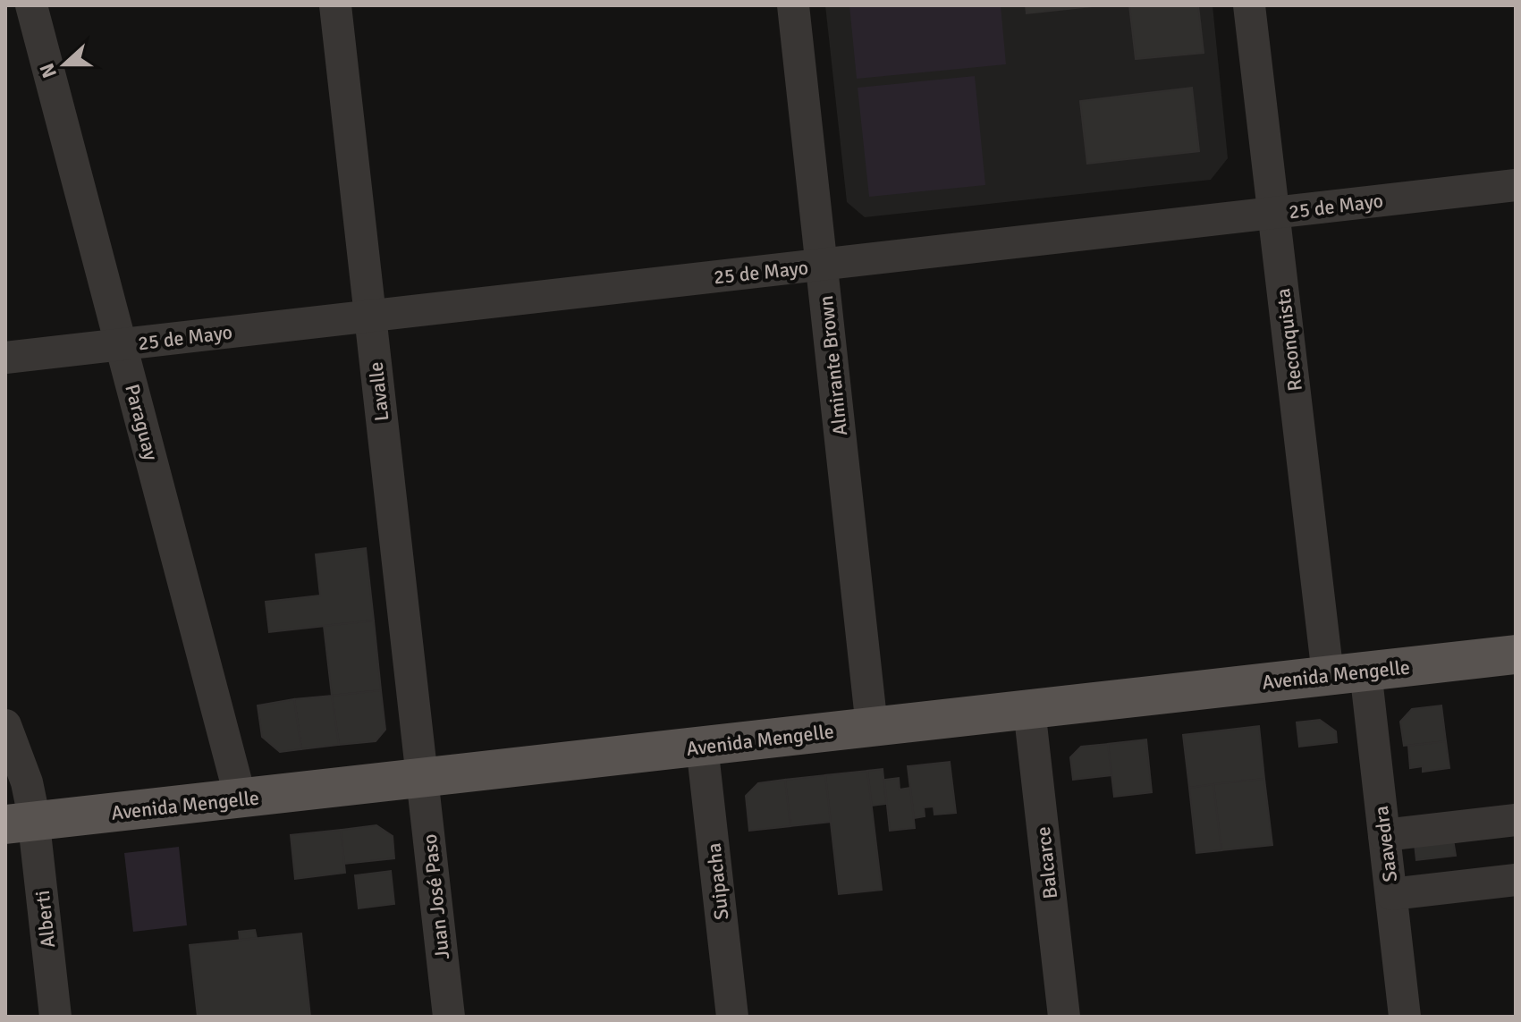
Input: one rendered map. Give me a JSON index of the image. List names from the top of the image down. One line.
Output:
{"streets":{"main road":["Avenida Mengelle"],"street":["25 de Mayo","Reconquista","Almirante Brown","Lavalle","Paraguay","Saavedra","Balcarce","Suipacha","Juan José Paso","Alberti"]},"crossings":[["25 de Mayo","Reconquista"],["25 de Mayo","Almirante Brown"],["25 de Mayo","Lavalle"],["25 de Mayo","Paraguay"],["Reconquista","Avenida Mengelle"],["Reconquista","Saavedra"],["Almirante Brown","Avenida Mengelle"],["Lavalle","Avenida Mengelle"],["Lavalle","Juan José Paso"],["Paraguay","Avenida Mengelle"],["Avenida Mengelle","Saavedra"],["Avenida Mengelle","Balcarce"],["Avenida Mengelle","Suipacha"],["Avenida Mengelle","Juan José Paso"],["Avenida Mengelle","Alberti"]],"north":"left"}
